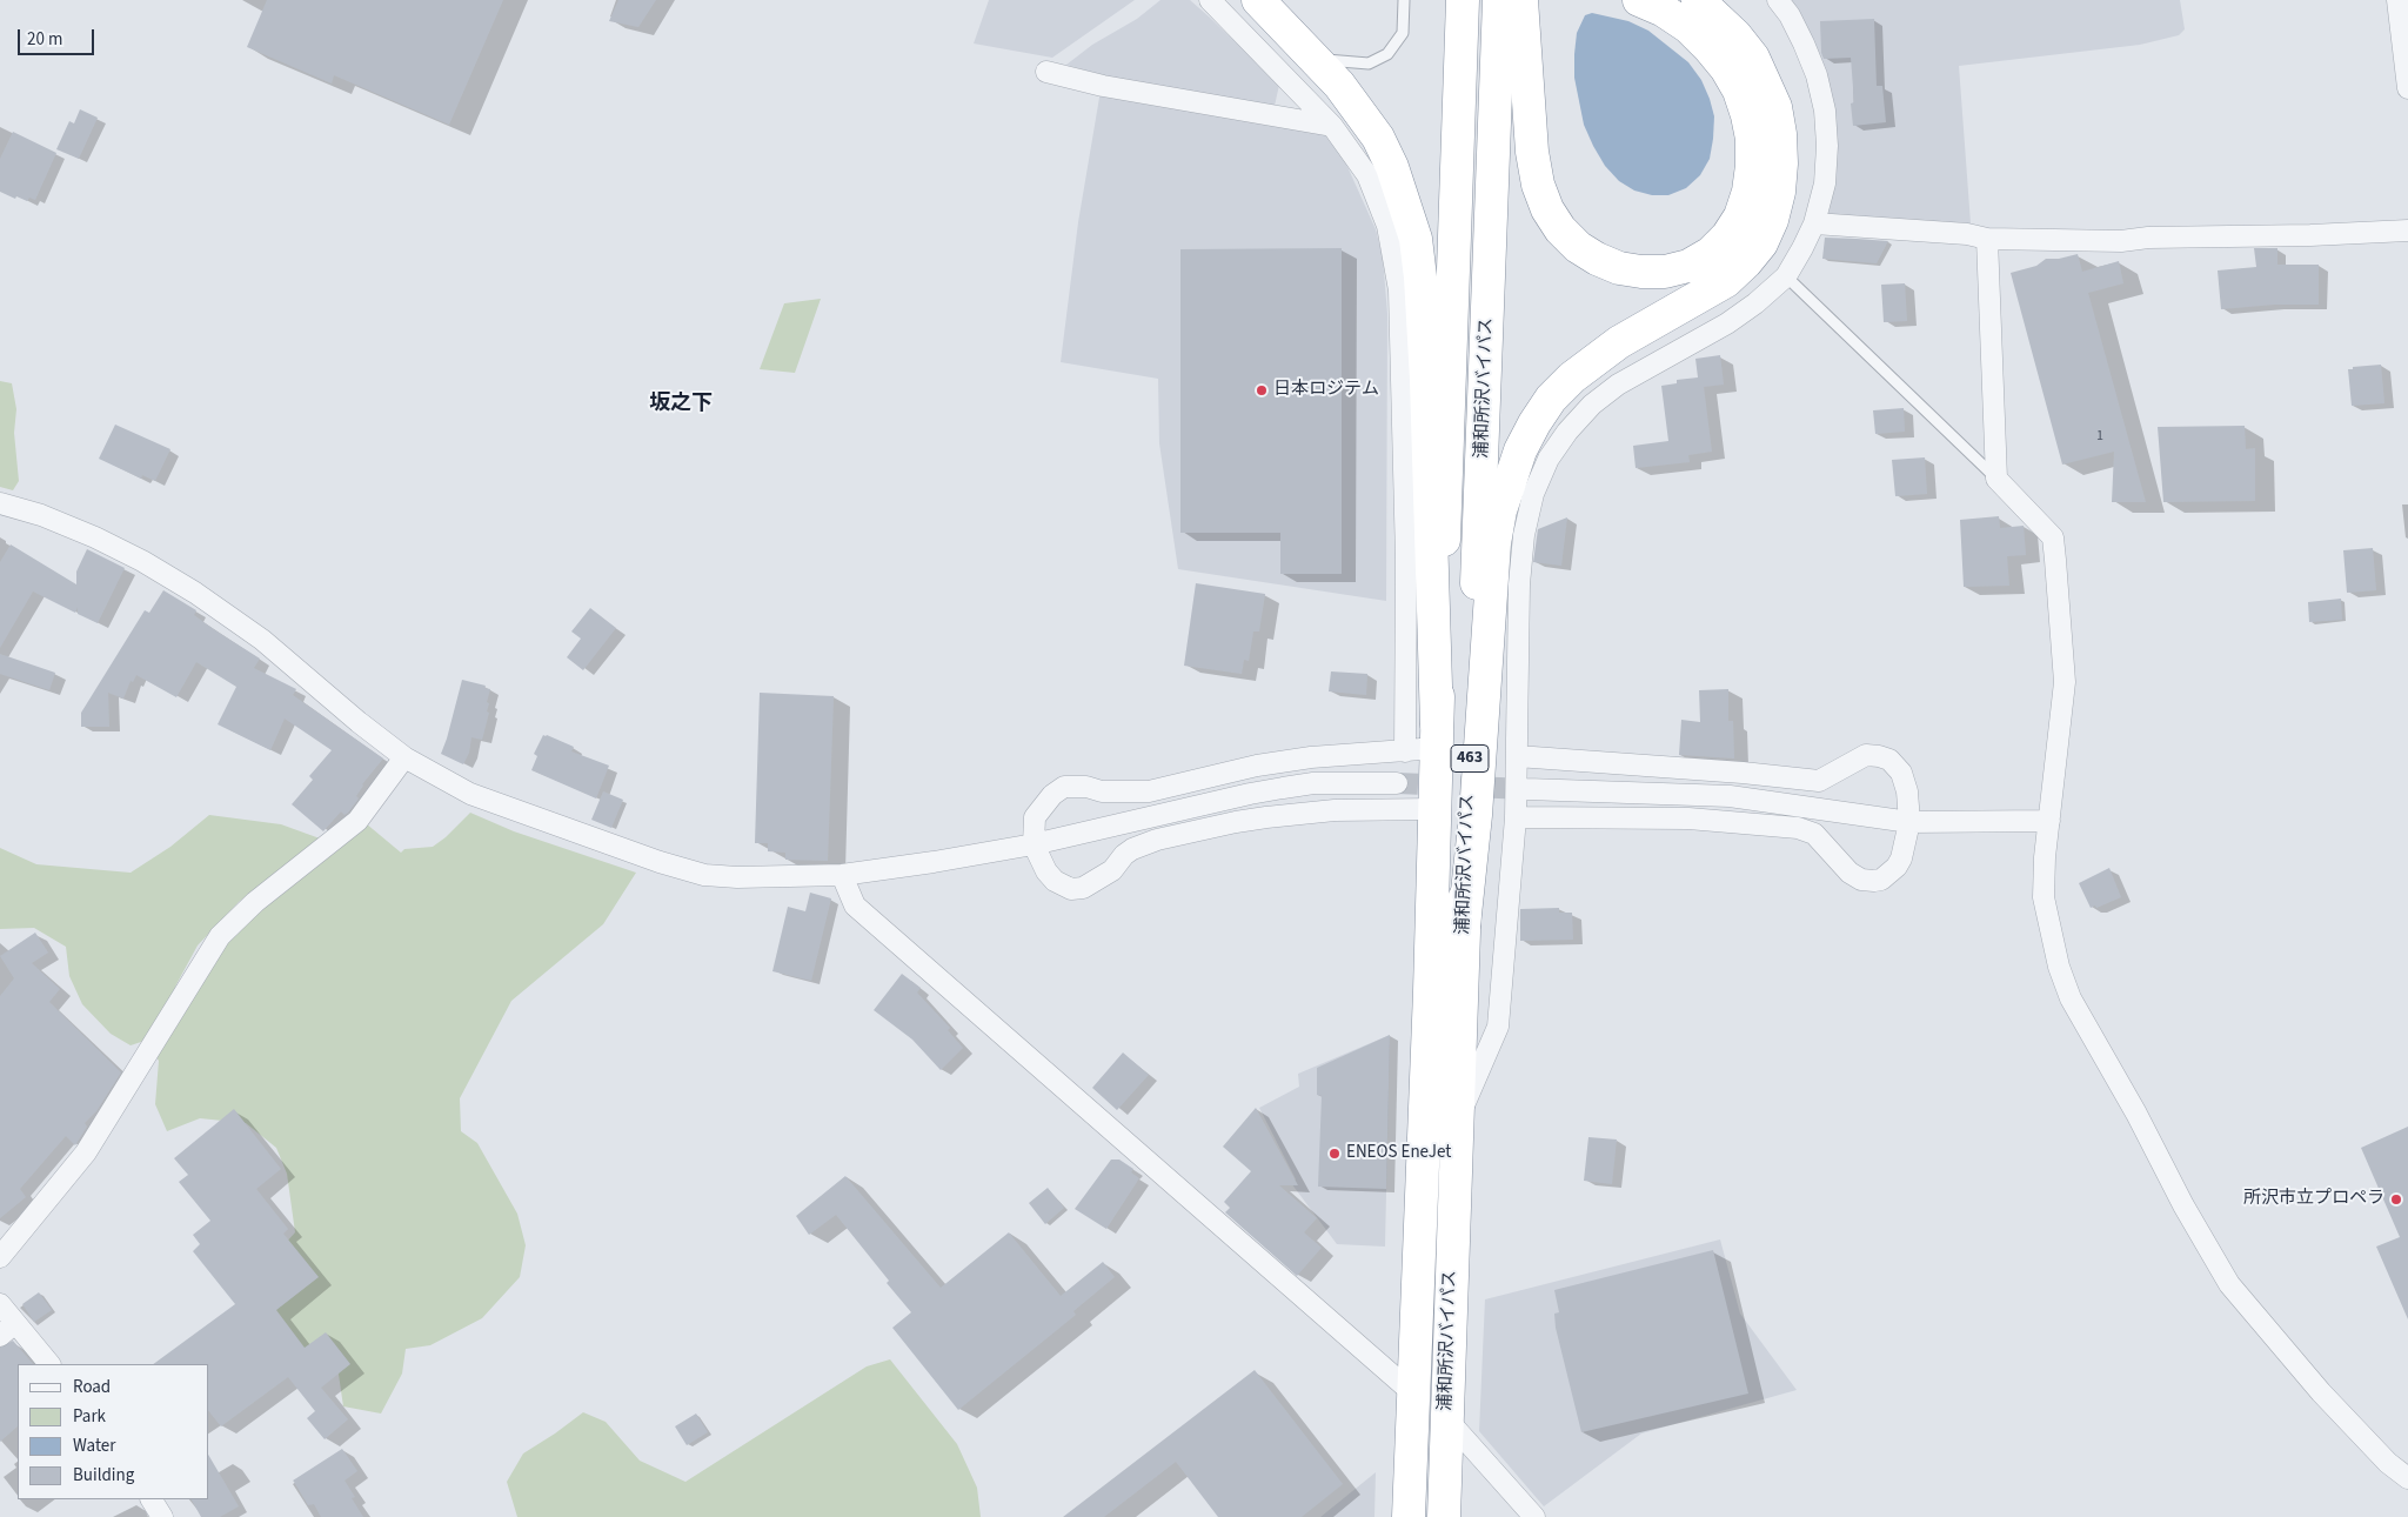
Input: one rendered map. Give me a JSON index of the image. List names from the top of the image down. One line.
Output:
{"streets":{"highway":["浦和所沢バイパス","463"]},"districts":["坂之下"],"places":["日本ロジテム","ENEOS EneJet","所沢市立プロペラ"],"house_numbers":["1"],"legend":["Road","Park","Water","Building"],"scale_bar":"20 m"}
